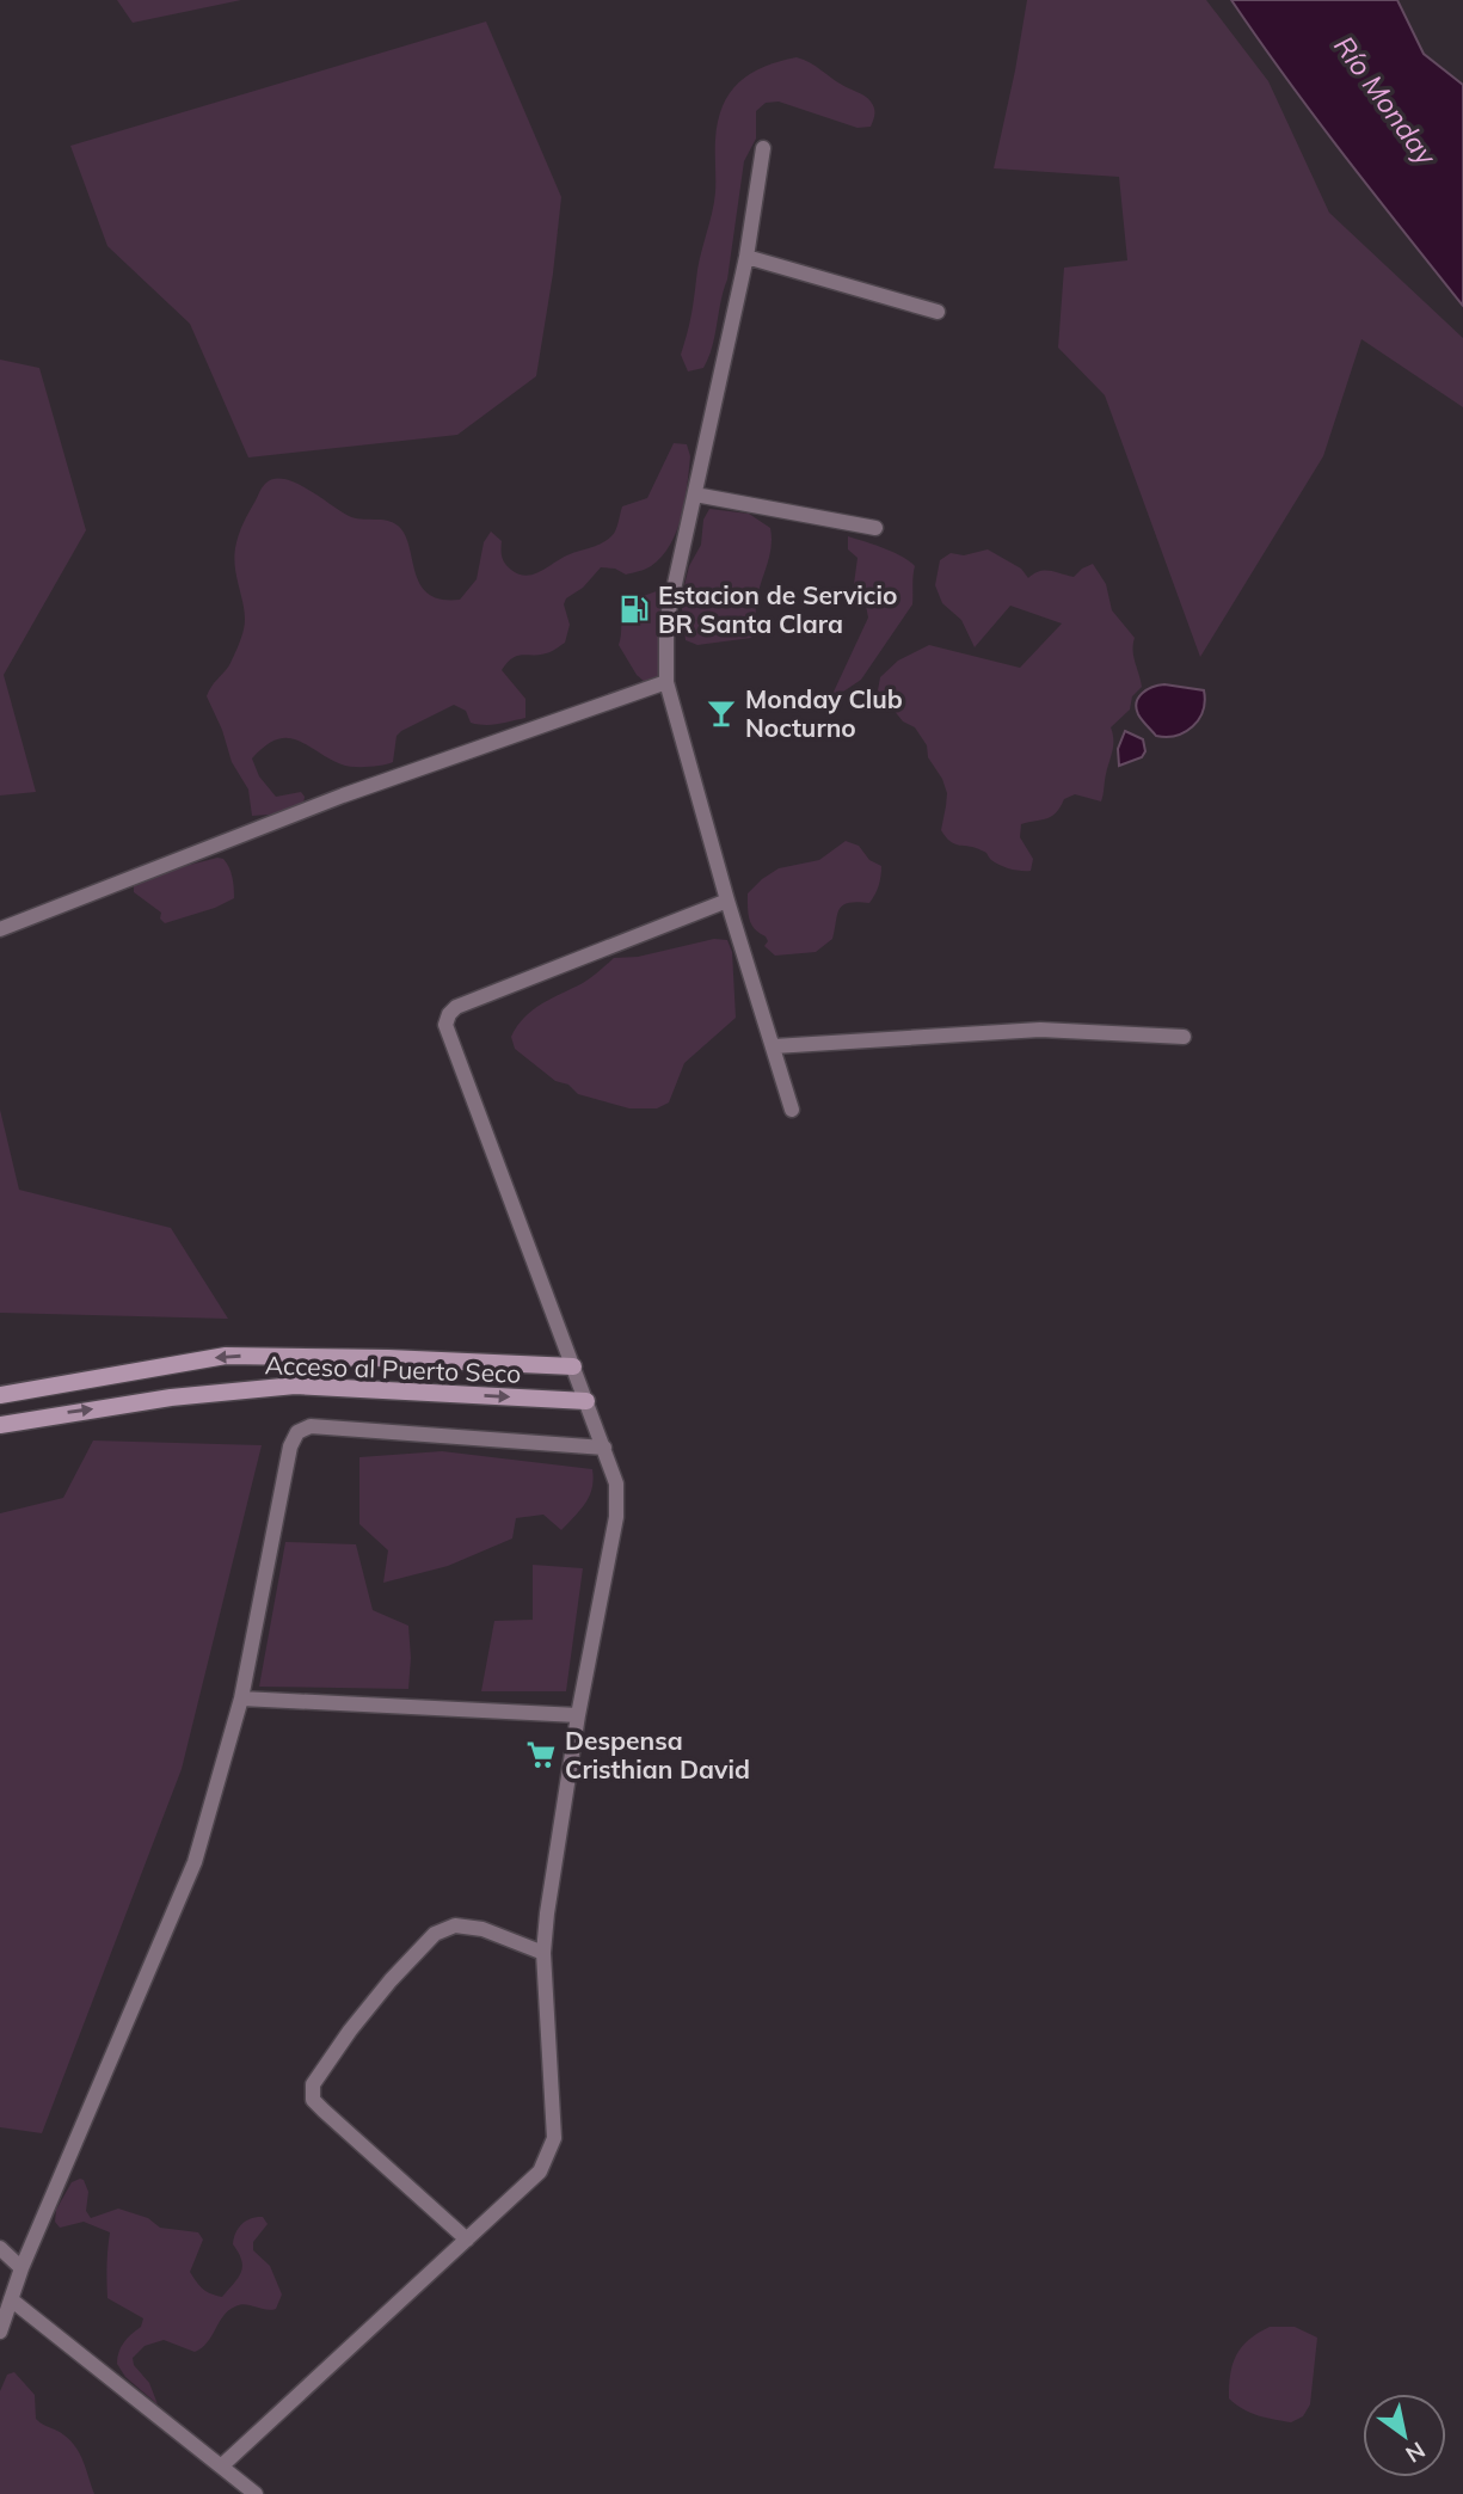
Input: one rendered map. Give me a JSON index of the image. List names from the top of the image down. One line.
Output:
{"streets":{"main road":["Acceso al Puerto Seco"]},"water":["Río Monday"],"places":{"fuel station":["Estacion de Servicio BR Santa Clara"],"bar":["Monday Club Nocturno"],"supermarket":["Despensa Cristhian David"]},"north":"bottom right"}
